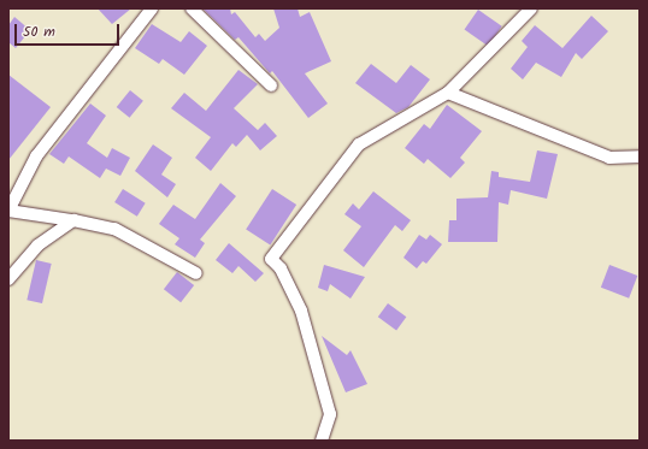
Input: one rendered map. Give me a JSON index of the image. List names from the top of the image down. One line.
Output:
{"scale_bar":"50 m"}
